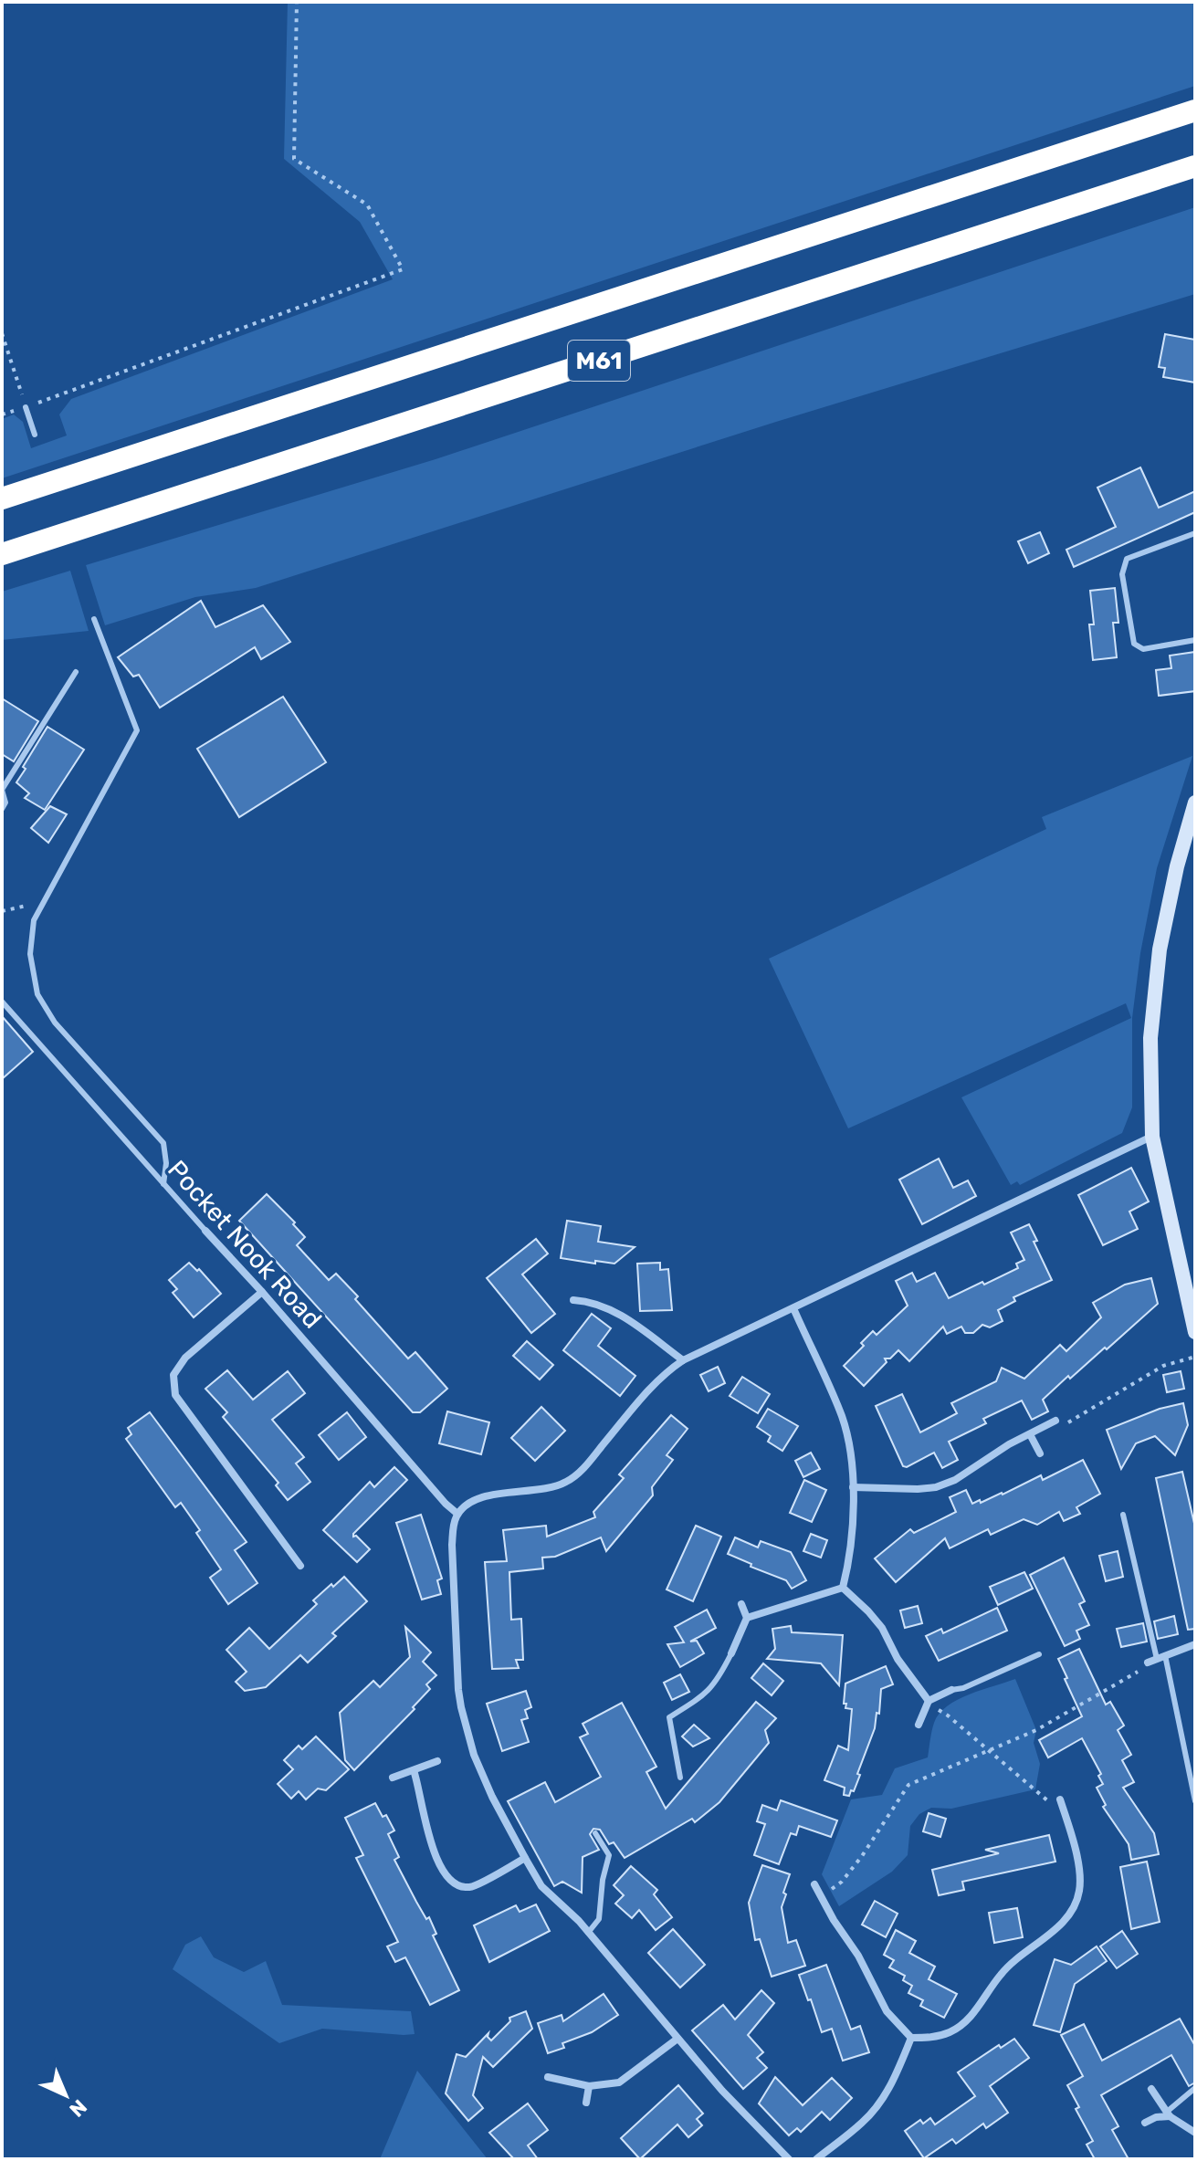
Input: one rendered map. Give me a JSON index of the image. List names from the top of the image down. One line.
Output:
{"streets":{"highway":["M61"],"street":["Pocket Nook Road"]},"north":"bottom right"}
